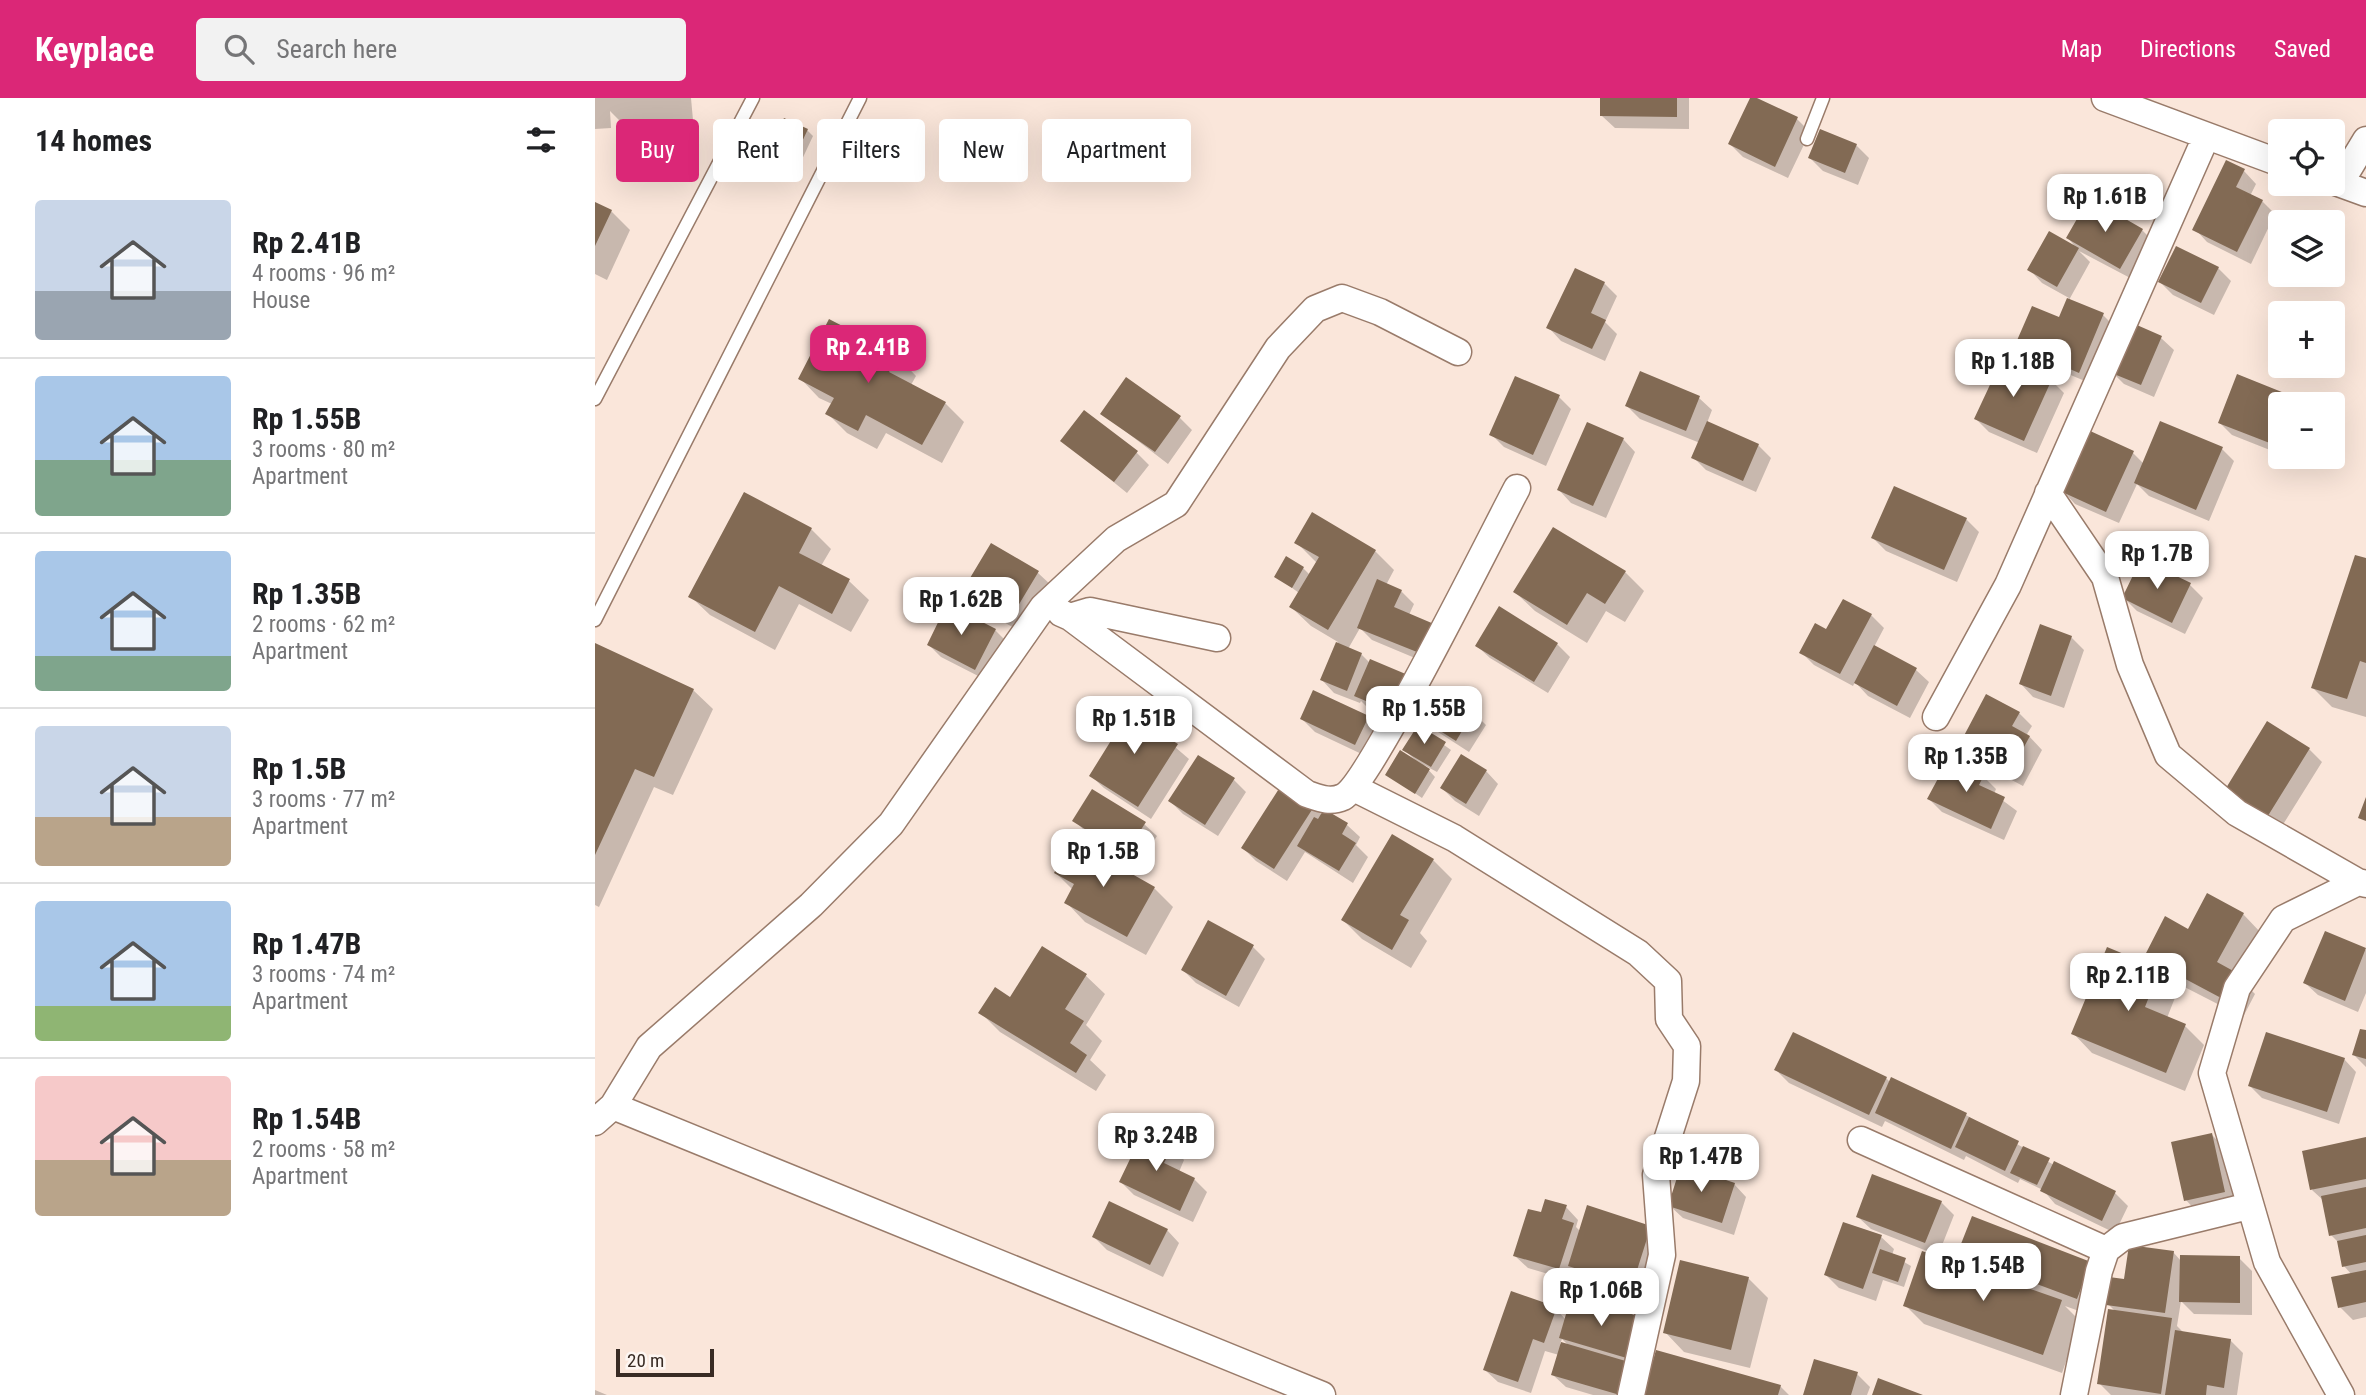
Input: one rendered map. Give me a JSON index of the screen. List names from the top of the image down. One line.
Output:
{"scale_bar":"20 m","page":{"header":"Keyplace","search":"Search here","nav":["Map","Directions","Saved"],"heading":"14 homes","map_buttons":["+","−"],"chip":["Buy","Rent","Filters","New","Apartment"],"price":["Rp 1.61B","Rp 2.41B","Rp 1.18B","Rp 1.7B","Rp 1.62B","Rp 1.55B","Rp 1.51B","Rp 1.35B","Rp 1.5B","Rp 2.11B","Rp 3.24B","Rp 1.47B","Rp 1.54B","Rp 1.06B"],"list":[{"name":"Rp 2.41B","note":"4 rooms · 96 m² · House"},{"name":"Rp 1.55B","note":"3 rooms · 80 m² · Apartment"},{"name":"Rp 1.35B","note":"2 rooms · 62 m² · Apartment"},{"name":"Rp 1.5B","note":"3 rooms · 77 m² · Apartment"},{"name":"Rp 1.47B","note":"3 rooms · 74 m² · Apartment"},{"name":"Rp 1.54B","note":"2 rooms · 58 m² · Apartment"}],"scale":"20 m"}}
